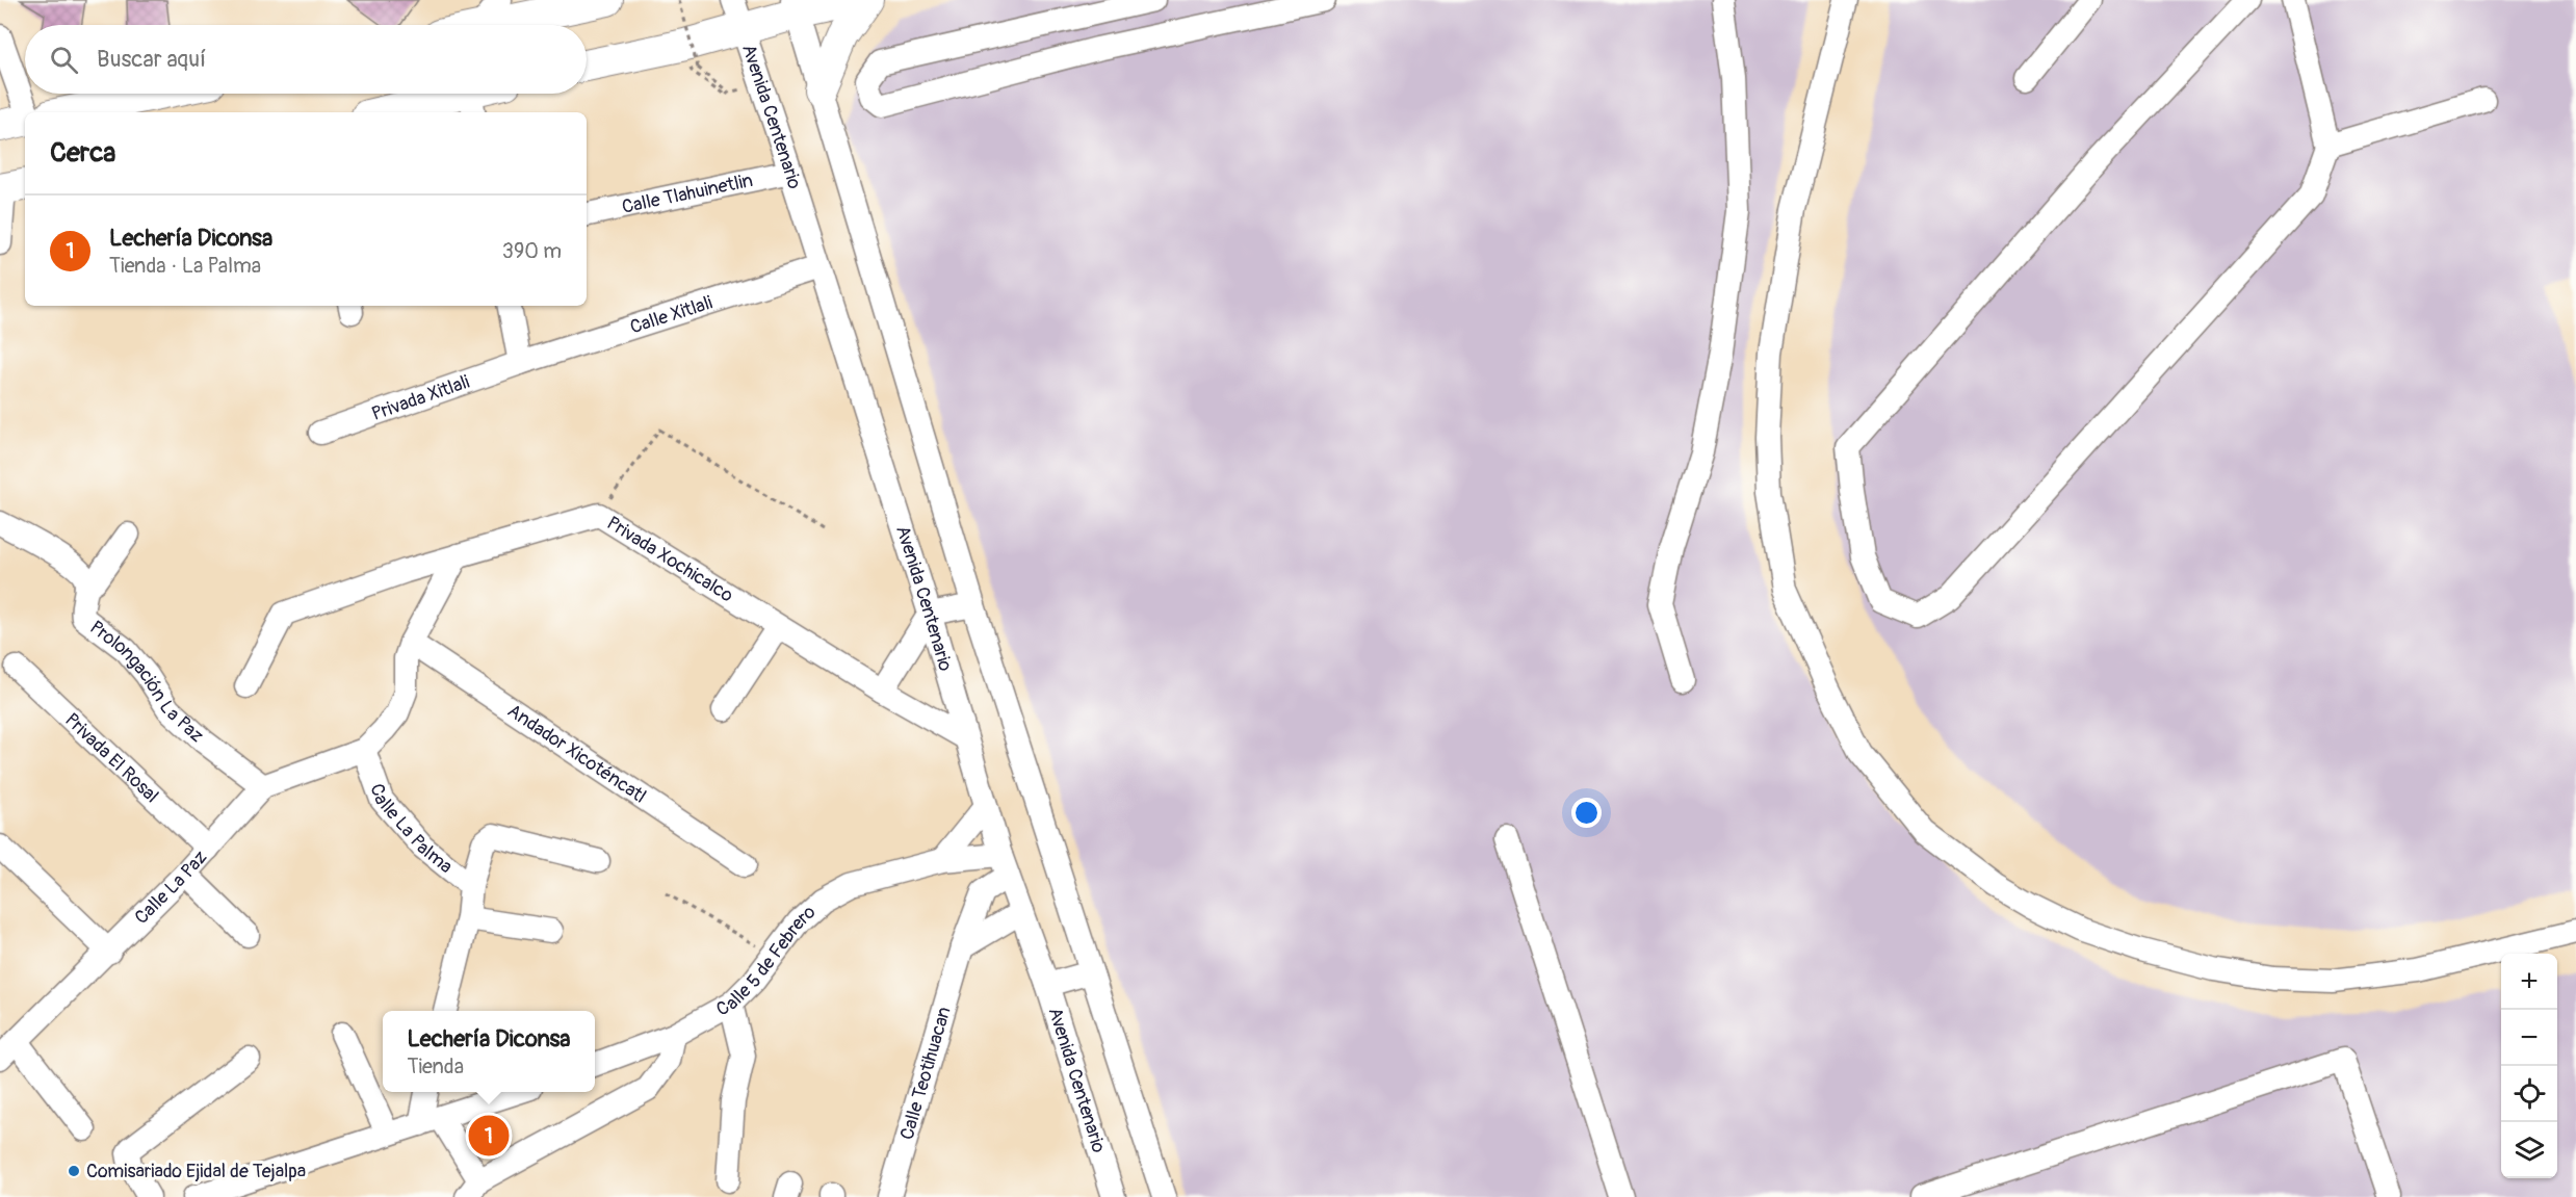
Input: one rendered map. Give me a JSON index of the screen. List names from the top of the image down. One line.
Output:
{"streets":{"street":["Avenida Centenario","Calle Tlahuinetlin","Calle Xitlali","Privada Xitlali","Privada Xochicalco","Prolongación La Paz","Andador Xicoténcatl","Privada El Rosal","Calle La Palma","Calle La Paz","Calle 5 de Febrero","Calle Teotihuacan"]},"crossings":[["Avenida Centenario","Calle Tlahuinetlin"],["Avenida Centenario","Calle Xitlali"],["Avenida Centenario","Privada Xochicalco"],["Avenida Centenario","Calle 5 de Febrero"],["Avenida Centenario","Calle Teotihuacan"],["Calle Xitlali","Privada Xitlali"],["Prolongación La Paz","Calle La Paz"],["Privada El Rosal","Calle La Paz"],["Calle La Palma","Calle La Paz"],["Calle 5 de Febrero","Calle Teotihuacan"]],"places":["Comisariado Ejidal de Tejalpa"],"page":{"search":"Buscar aquí","heading":"Cerca","list":[{"mark":"1","name":"Lechería Diconsa","note":"Tienda · La Palma","value":"390 m"}],"map_buttons":["+","−"],"popup":["Lechería Diconsa","Tienda"],"pins":"1"}}
